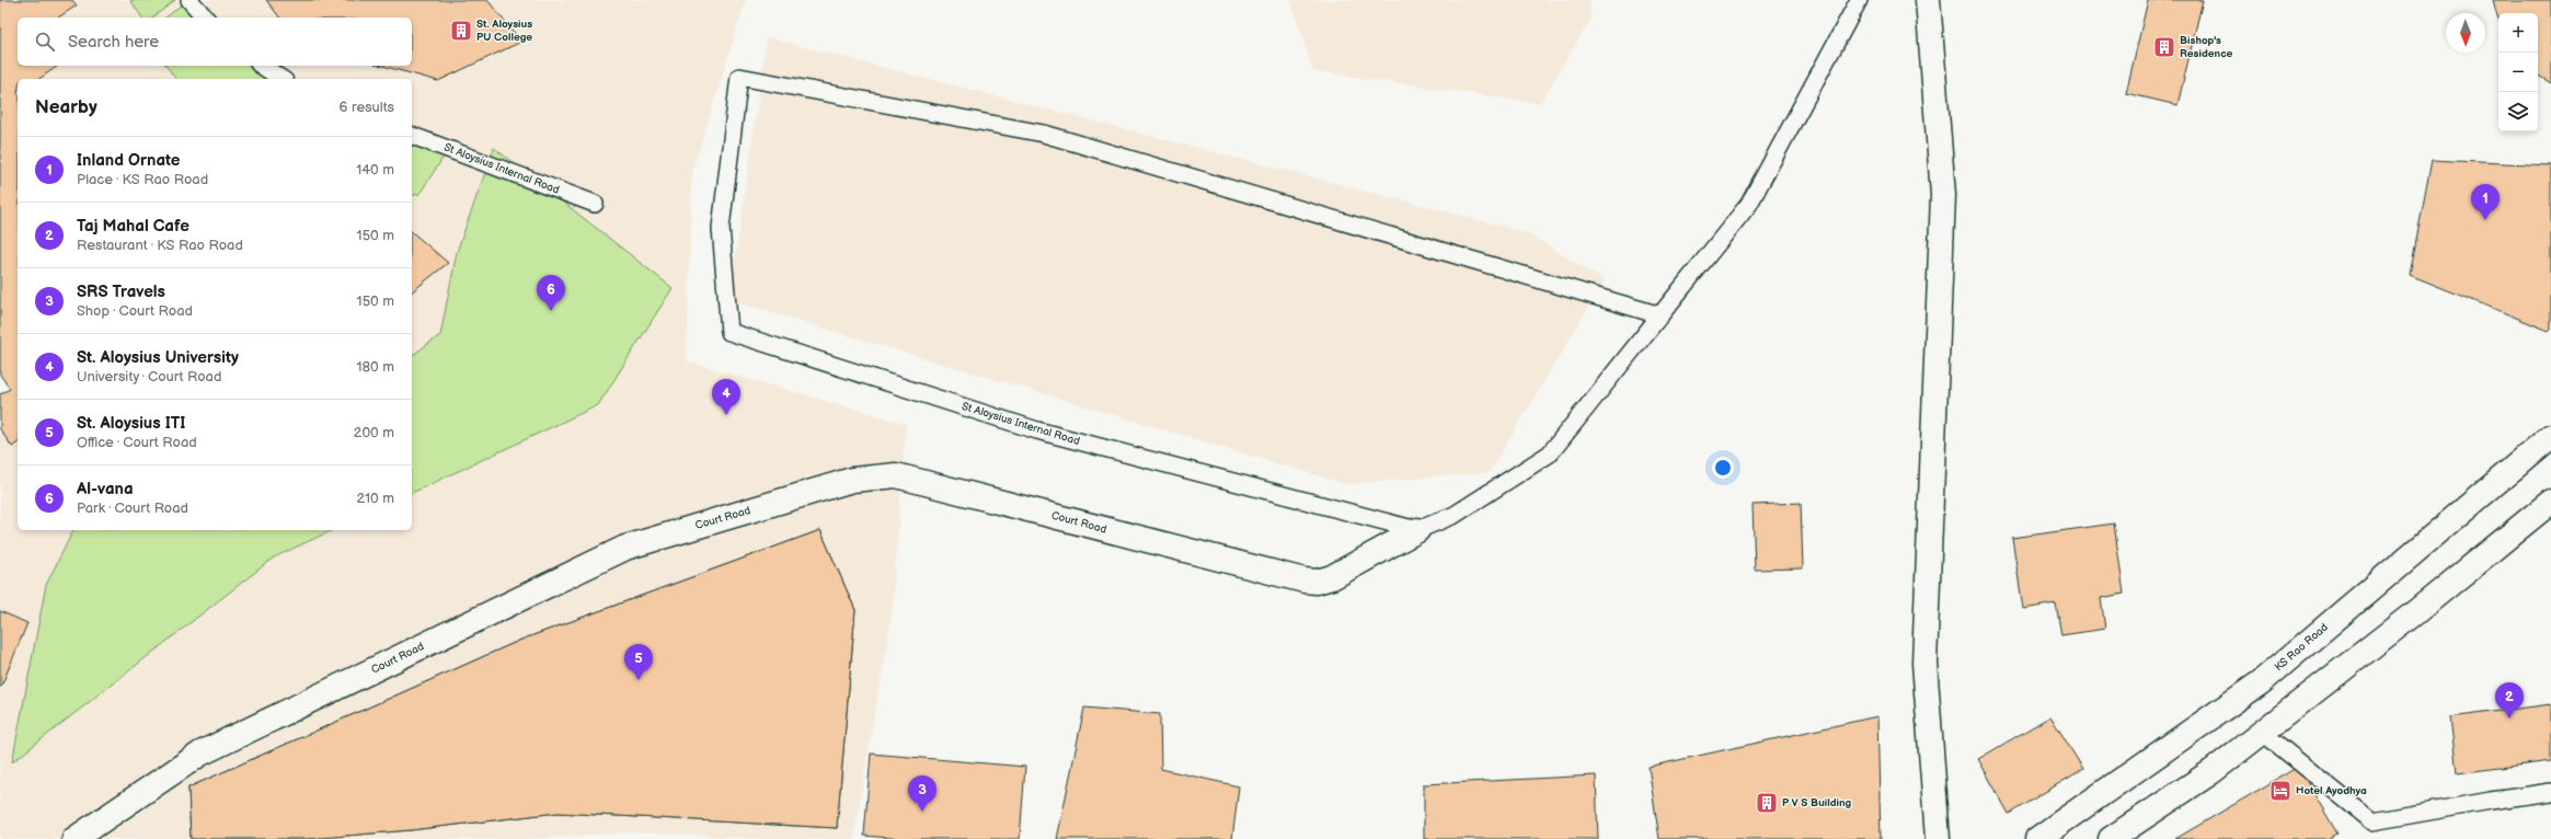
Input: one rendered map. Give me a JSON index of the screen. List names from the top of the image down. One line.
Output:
{"streets":{"street":["Court Road","KS Rao Road"],"lane":["St Aloysius Internal Road"]},"crossings":[["St Aloysius Internal Road","Court Road"]],"places":{"building":["St. Aloysius PU College","Bishop's Residence","P V S Building"],"hotel":["Hotel Ayodhya"]},"north":"bottom","page":{"map_buttons":["+","−"],"search":"Search here","heading":["Nearby","6 results"],"list":[{"mark":"1","name":"Inland Ornate","note":"Place · KS Rao Road","value":"140 m"},{"mark":"2","name":"Taj Mahal Cafe","note":"Restaurant · KS Rao Road","value":"150 m"},{"mark":"3","name":"SRS Travels","note":"Shop · Court Road","value":"150 m"},{"mark":"4","name":"St. Aloysius University","note":"University · Court Road","value":"180 m"},{"mark":"5","name":"St. Aloysius ITI","note":"Office · Court Road","value":"200 m"},{"mark":"6","name":"Al-vana","note":"Park · Court Road","value":"210 m"}],"pins":["1","6","4","5","2","3"]}}
